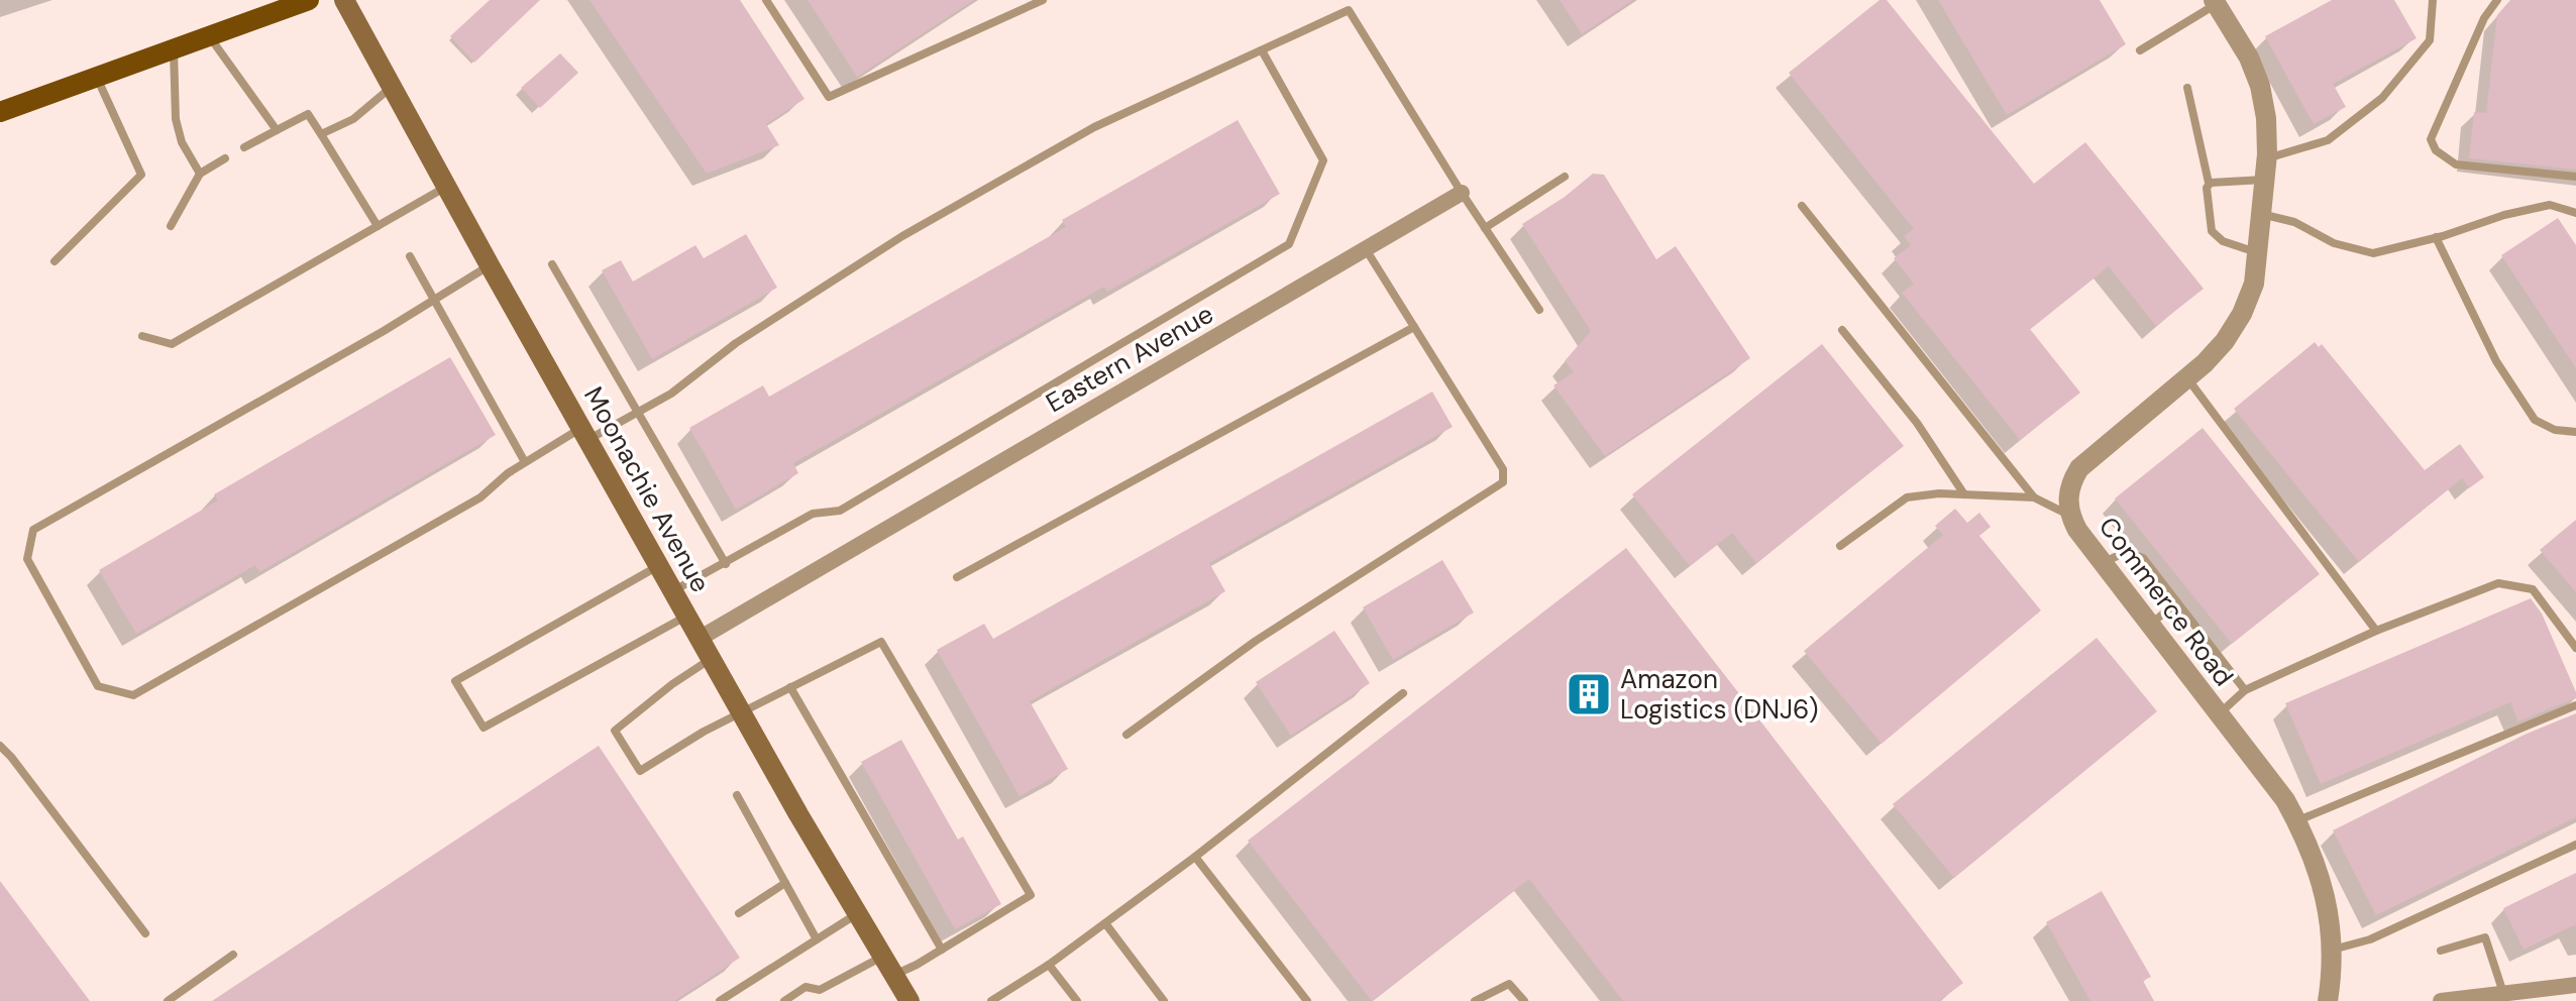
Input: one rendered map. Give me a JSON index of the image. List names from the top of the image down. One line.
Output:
{"streets":{"main road":["Moonachie Avenue"],"street":["Eastern Avenue","Commerce Road"]},"crossings":[["Eastern Avenue","Moonachie Avenue"]],"places":{"building":["Amazon Logistics (DNJ6)"]}}
